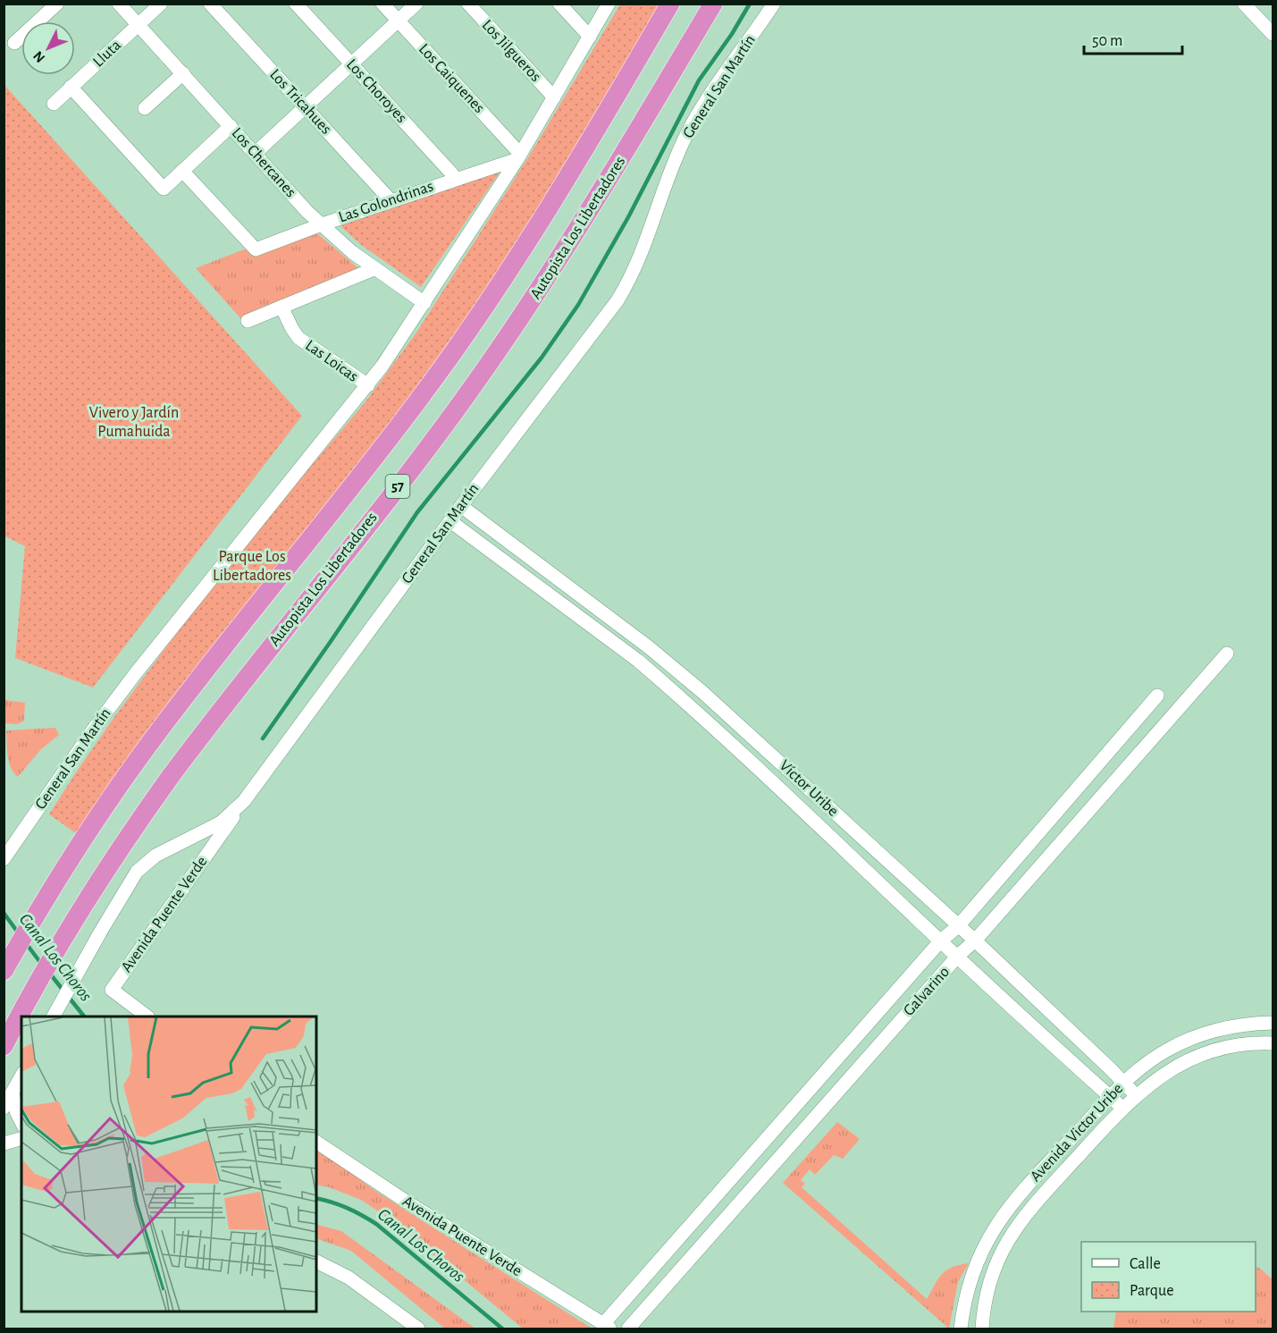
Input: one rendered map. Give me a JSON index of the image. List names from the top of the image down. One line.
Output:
{"streets":{"highway":["Autopista Los Libertadores","57"],"street":["Los Jilgueros","Lluta","Los Caiquenes","General San Martín","Los Choroyes","Los Tricahues","Los Chercanes","Las Golondrinas","Las Loicas","Víctor Uribe","Avenida Puente Verde","Galvarino","Avenida Victor Uribe"]},"crossings":[["Los Jilgueros","General San Martín"],["Lluta","Los Chercanes"],["Los Caiquenes","General San Martín"],["Los Caiquenes","Las Golondrinas"],["General San Martín","Los Chercanes"],["General San Martín","Las Golondrinas"],["General San Martín","Las Loicas"],["General San Martín","Víctor Uribe"],["General San Martín","Avenida Puente Verde"],["Los Choroyes","Las Golondrinas"],["Los Tricahues","Las Golondrinas"],["Los Chercanes","Las Golondrinas"],["Víctor Uribe","Galvarino"],["Víctor Uribe","Avenida Victor Uribe"],["Avenida Puente Verde","Galvarino"]],"water":["Canal Los Choros"],"parks":["Vivero y Jardín Pumahuida","Parque Los Libertadores"],"legend":["Calle","Parque"],"scale_bar":"50 m","north":"bottom left"}
